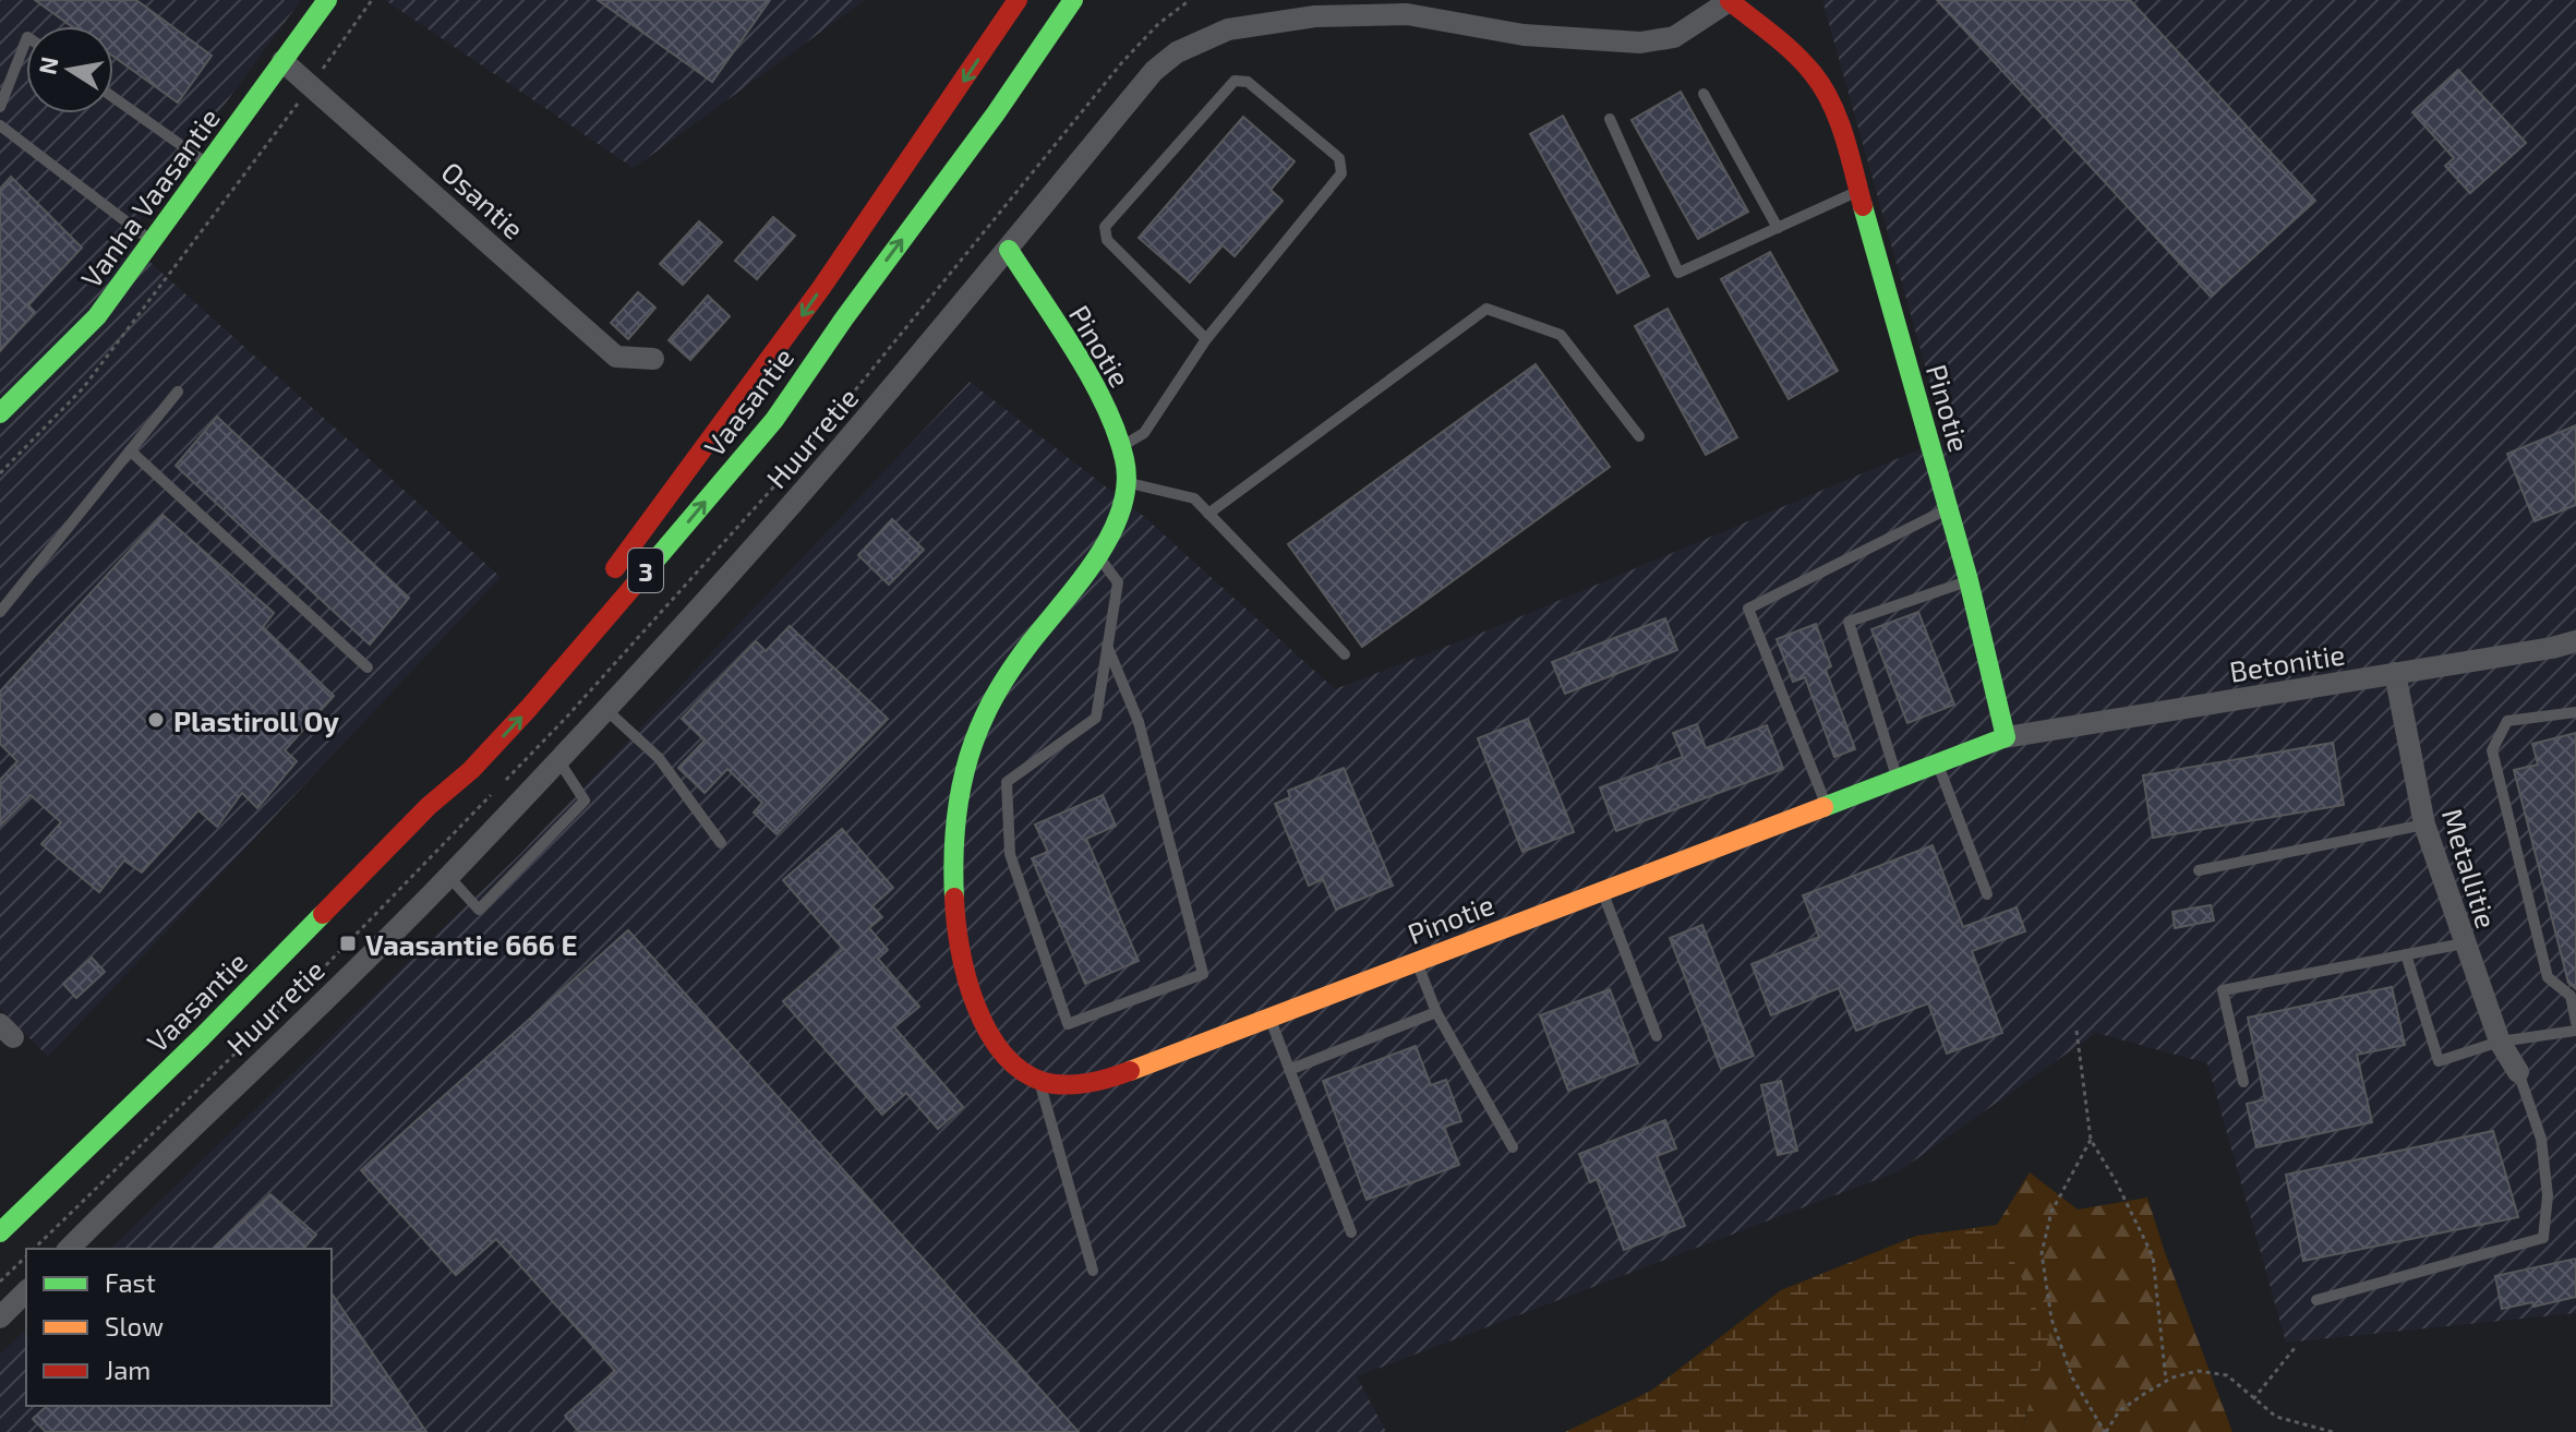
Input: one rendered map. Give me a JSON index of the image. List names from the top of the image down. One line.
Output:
{"streets":{"main road":["Vanha Vaasantie","Pinotie","Vaasantie","3"],"street":["Osantie","Huurretie","Betonitie","Metallitie"]},"crossings":[["Vanha Vaasantie","Osantie"],["Pinotie","Huurretie"],["Pinotie","Betonitie"],["Betonitie","Metallitie"]],"places":{"other":["Plastiroll Oy"],"transit":["Vaasantie 666 E"]},"legend":["Fast","Slow","Jam"],"north":"left"}
